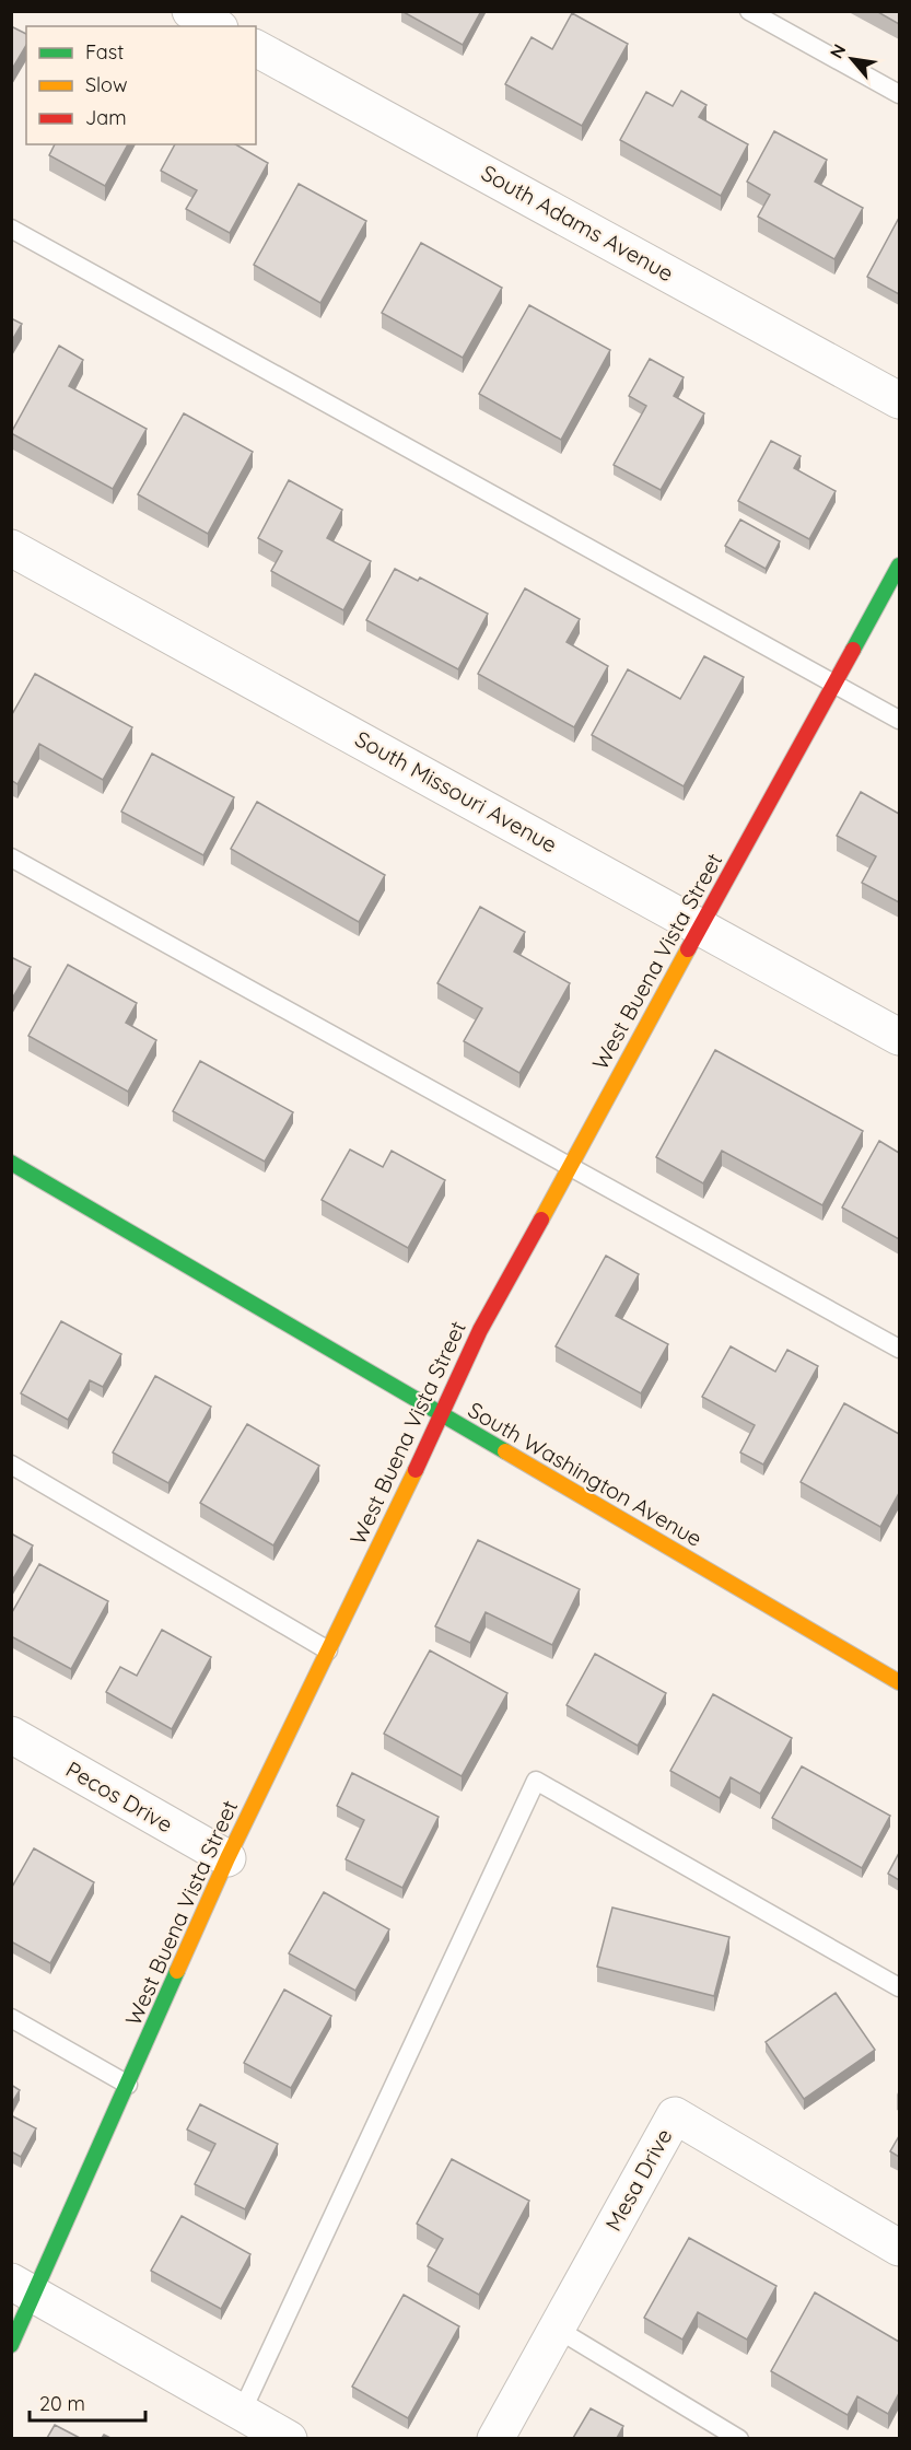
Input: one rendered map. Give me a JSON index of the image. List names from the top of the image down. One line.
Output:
{"streets":{"street":["South Adams Avenue","South Missouri Avenue","West Buena Vista Street","South Washington Avenue","Pecos Drive","Mesa Drive"]},"crossings":[["South Missouri Avenue","West Buena Vista Street"],["West Buena Vista Street","South Washington Avenue"],["West Buena Vista Street","Pecos Drive"]],"legend":["Fast","Slow","Jam"],"scale_bar":"20 m","north":"top left"}
